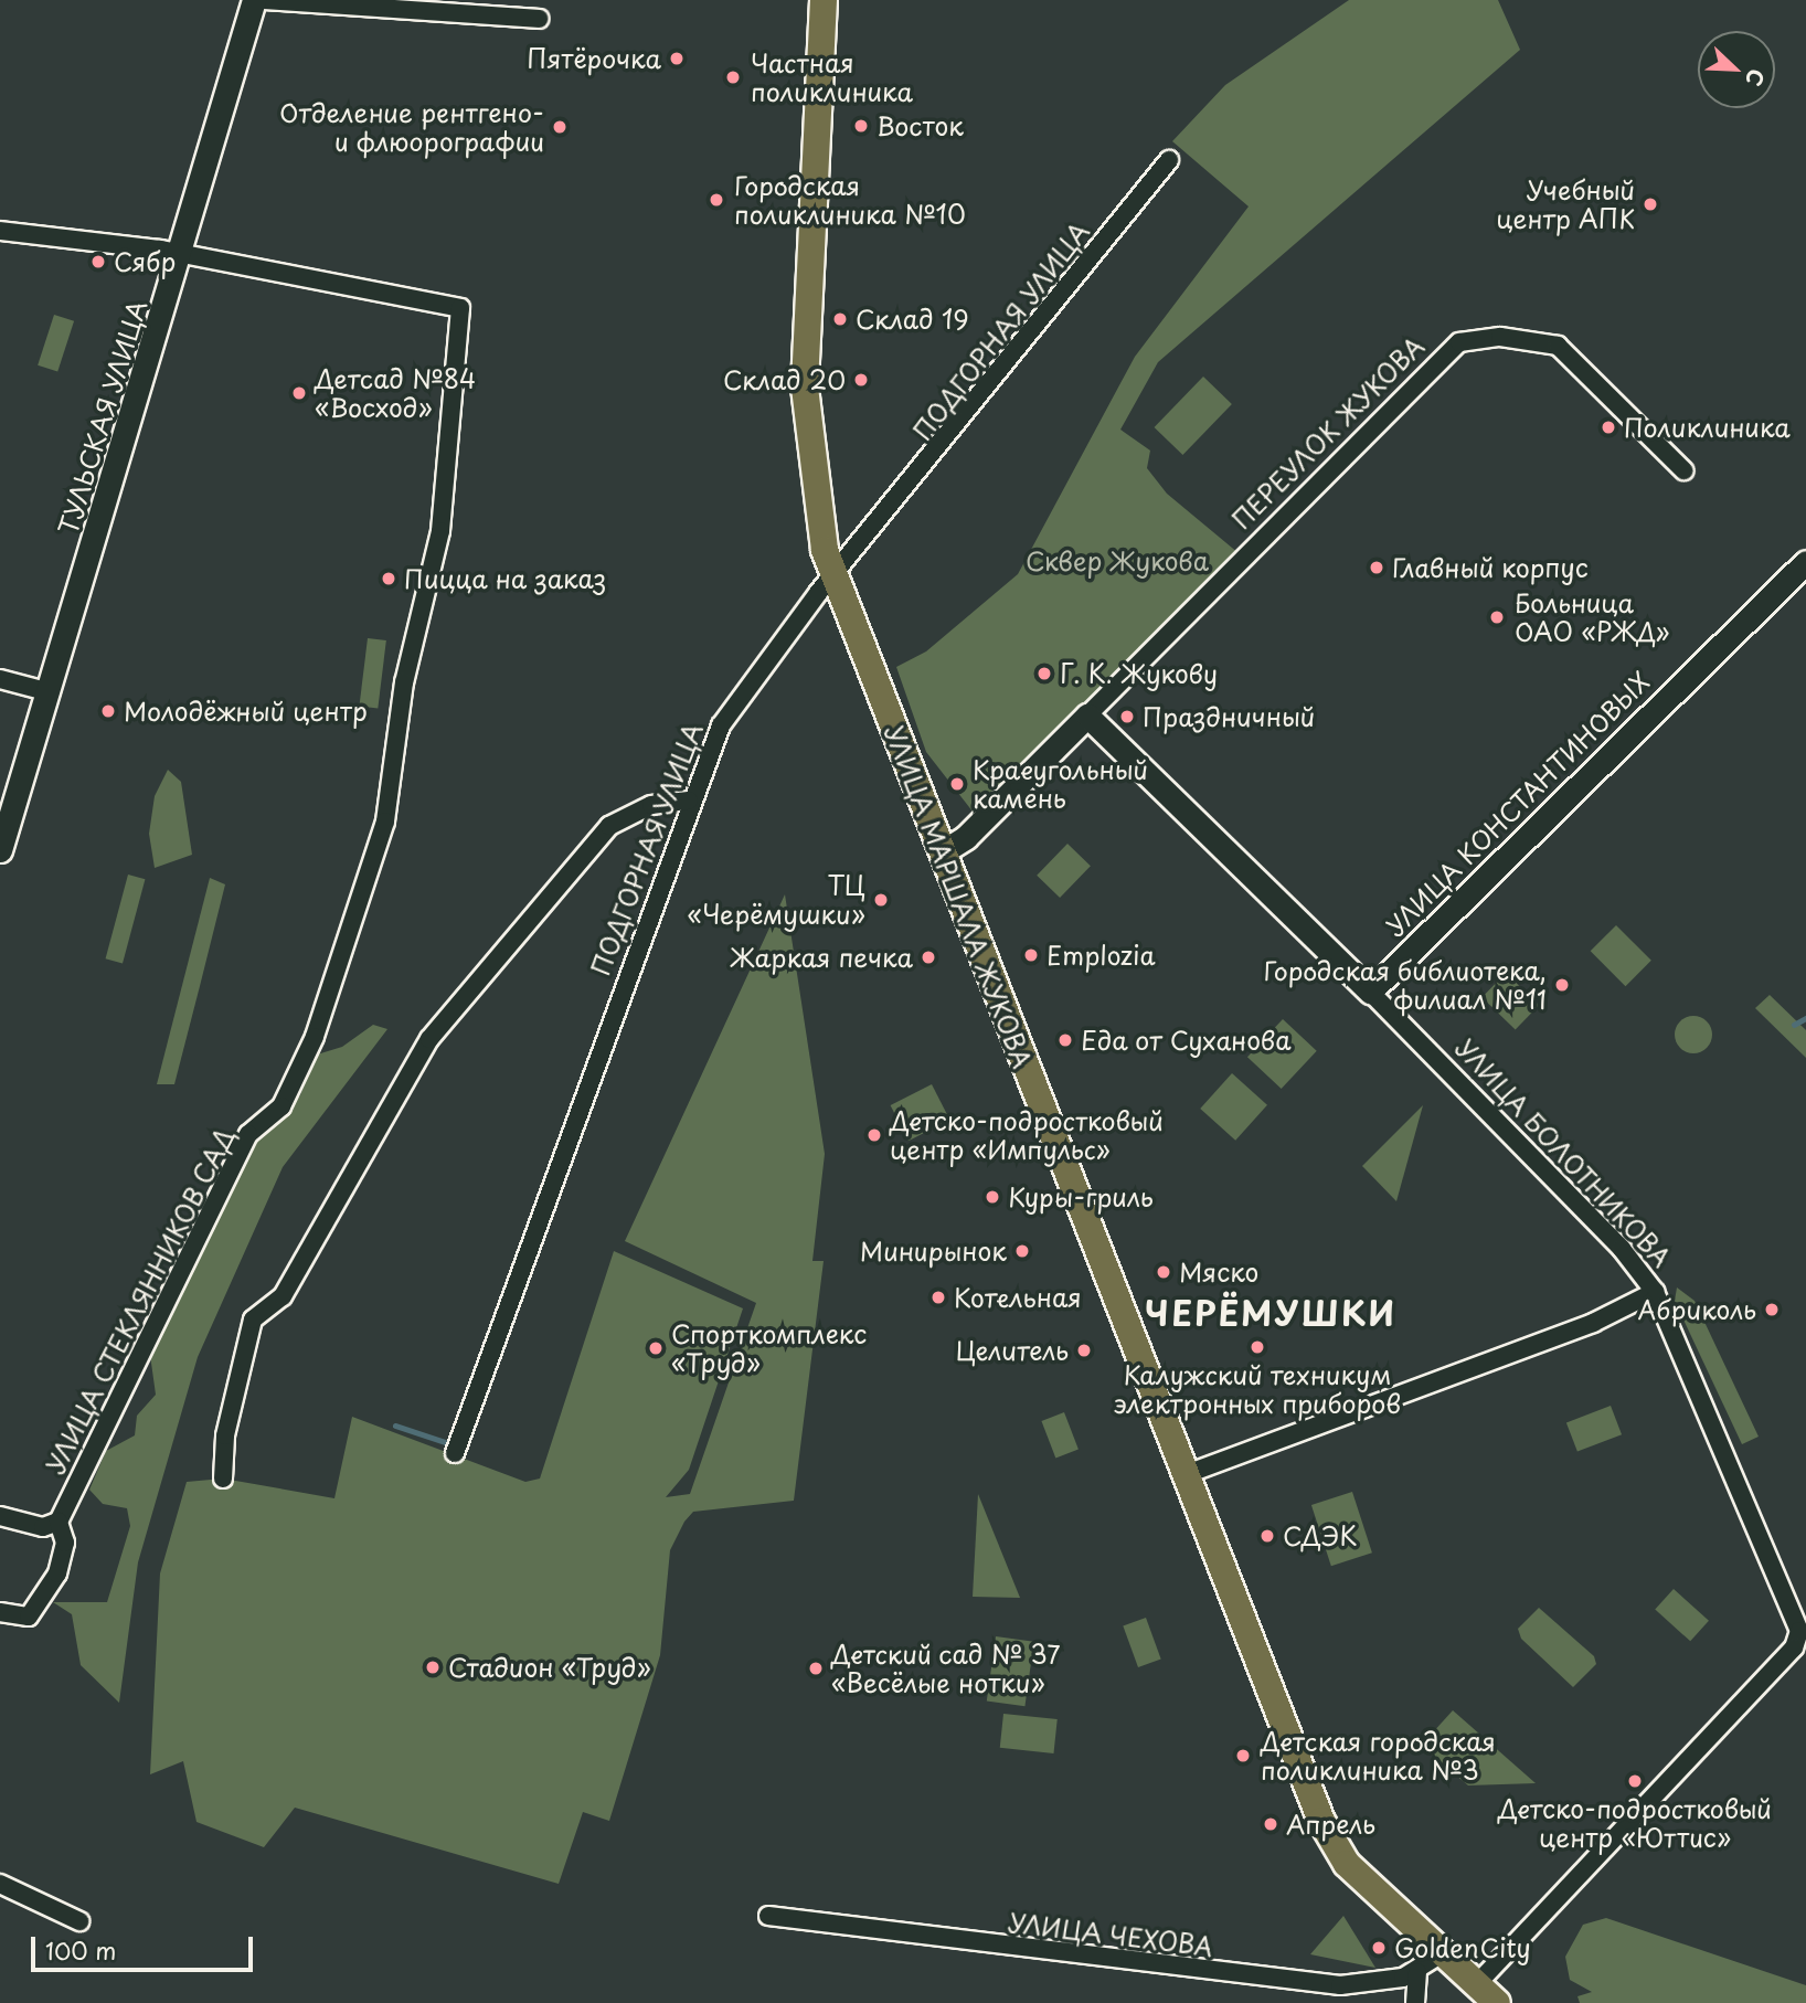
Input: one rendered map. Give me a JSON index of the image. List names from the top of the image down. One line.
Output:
{"streets":{"main road":["УЛИЦА МАРШАЛА ЖУКОВА"],"street":["ПОДГОРНАЯ УЛИЦА","ТУЛЬСКАЯ УЛИЦА","ПЕРЕУЛОК ЖУКОВА","УЛИЦА КОНСТАНТИНОВЫХ","УЛИЦА БОЛОТНИКОВА","УЛИЦА СТЕКЛЯННИКОВ САД","УЛИЦА ЧЕХОВА"]},"crossings":[["ПОДГОРНАЯ УЛИЦА","УЛИЦА МАРШАЛА ЖУКОВА"],["ТУЛЬСКАЯ УЛИЦА","УЛИЦА СТЕКЛЯННИКОВ САД"],["ПЕРЕУЛОК ЖУКОВА","УЛИЦА МАРШАЛА ЖУКОВА"],["ПЕРЕУЛОК ЖУКОВА","УЛИЦА БОЛОТНИКОВА"],["УЛИЦА КОНСТАНТИНОВЫХ","УЛИЦА БОЛОТНИКОВА"],["УЛИЦА МАРШАЛА ЖУКОВА","УЛИЦА БОЛОТНИКОВА"],["УЛИЦА МАРШАЛА ЖУКОВА","УЛИЦА ЧЕХОВА"]],"districts":["ЧЕРЁМУШКИ"],"parks":["Сквер Жукова"],"places":["Пятёрочка","Частная поликлиника","Восток","Отделение рентгено- и флюорографии","Городская поликлиника №10","Учебный центр АПК","Сябр","Склад 19","Склад 20","Детсад №84 «Восход»","Поликлиника","Главный корпус","Пицца на заказ","Больница ОАО «РЖД»","Г. К. Жукову","Молодёжный центр","Праздничный","Краеугольный камень","ТЦ «Черёмушки»","Emplozia","Жаркая печка","Городская библиотека, филиал №11","Еда от Суханова","Детско-подростковый центр «Импульс»","Куры-гриль","Минирынок","Мяско","Котельная","Абриколь","Калужский техникум электронных приборов","Спорткомплекс «Труд»","Целитель","СДЭК","Стадион «Труд»","Детский сад № 37 «Весёлые нотки»","Детская городская поликлиника №3","Детско-подростковый центр «Юттис»","Апрель","GoldenCity"],"scale_bar":"100 m","north":"bottom right"}
